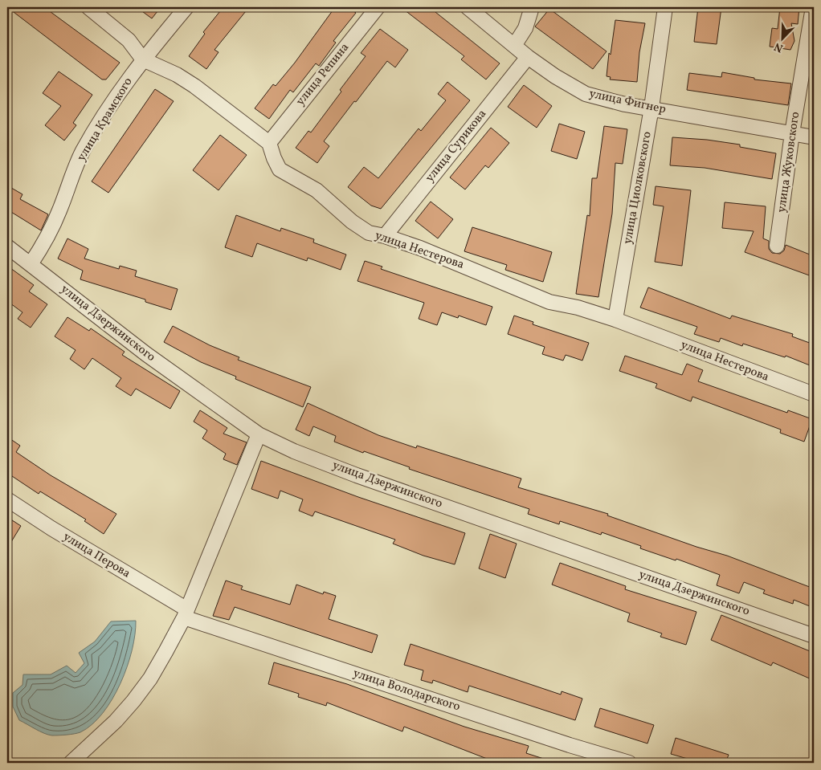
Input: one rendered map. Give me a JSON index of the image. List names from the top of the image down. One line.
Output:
{"streets":{"street":["улица Репина","улица Фигнер","улица Крамского","улица Сурикова","улица Жуковского","улица Циолковского","улица Нестерова","улица Дзержинского","улица Перова","улица Володарского"]},"crossings":[["улица Репина","улица Нестерова"],["улица Фигнер","улица Сурикова"],["улица Фигнер","улица Жуковского"],["улица Фигнер","улица Циолковского"],["улица Крамского","улица Дзержинского"],["улица Сурикова","улица Нестерова"],["улица Циолковского","улица Нестерова"],["улица Перова","улица Володарского"]],"north":"bottom left"}
